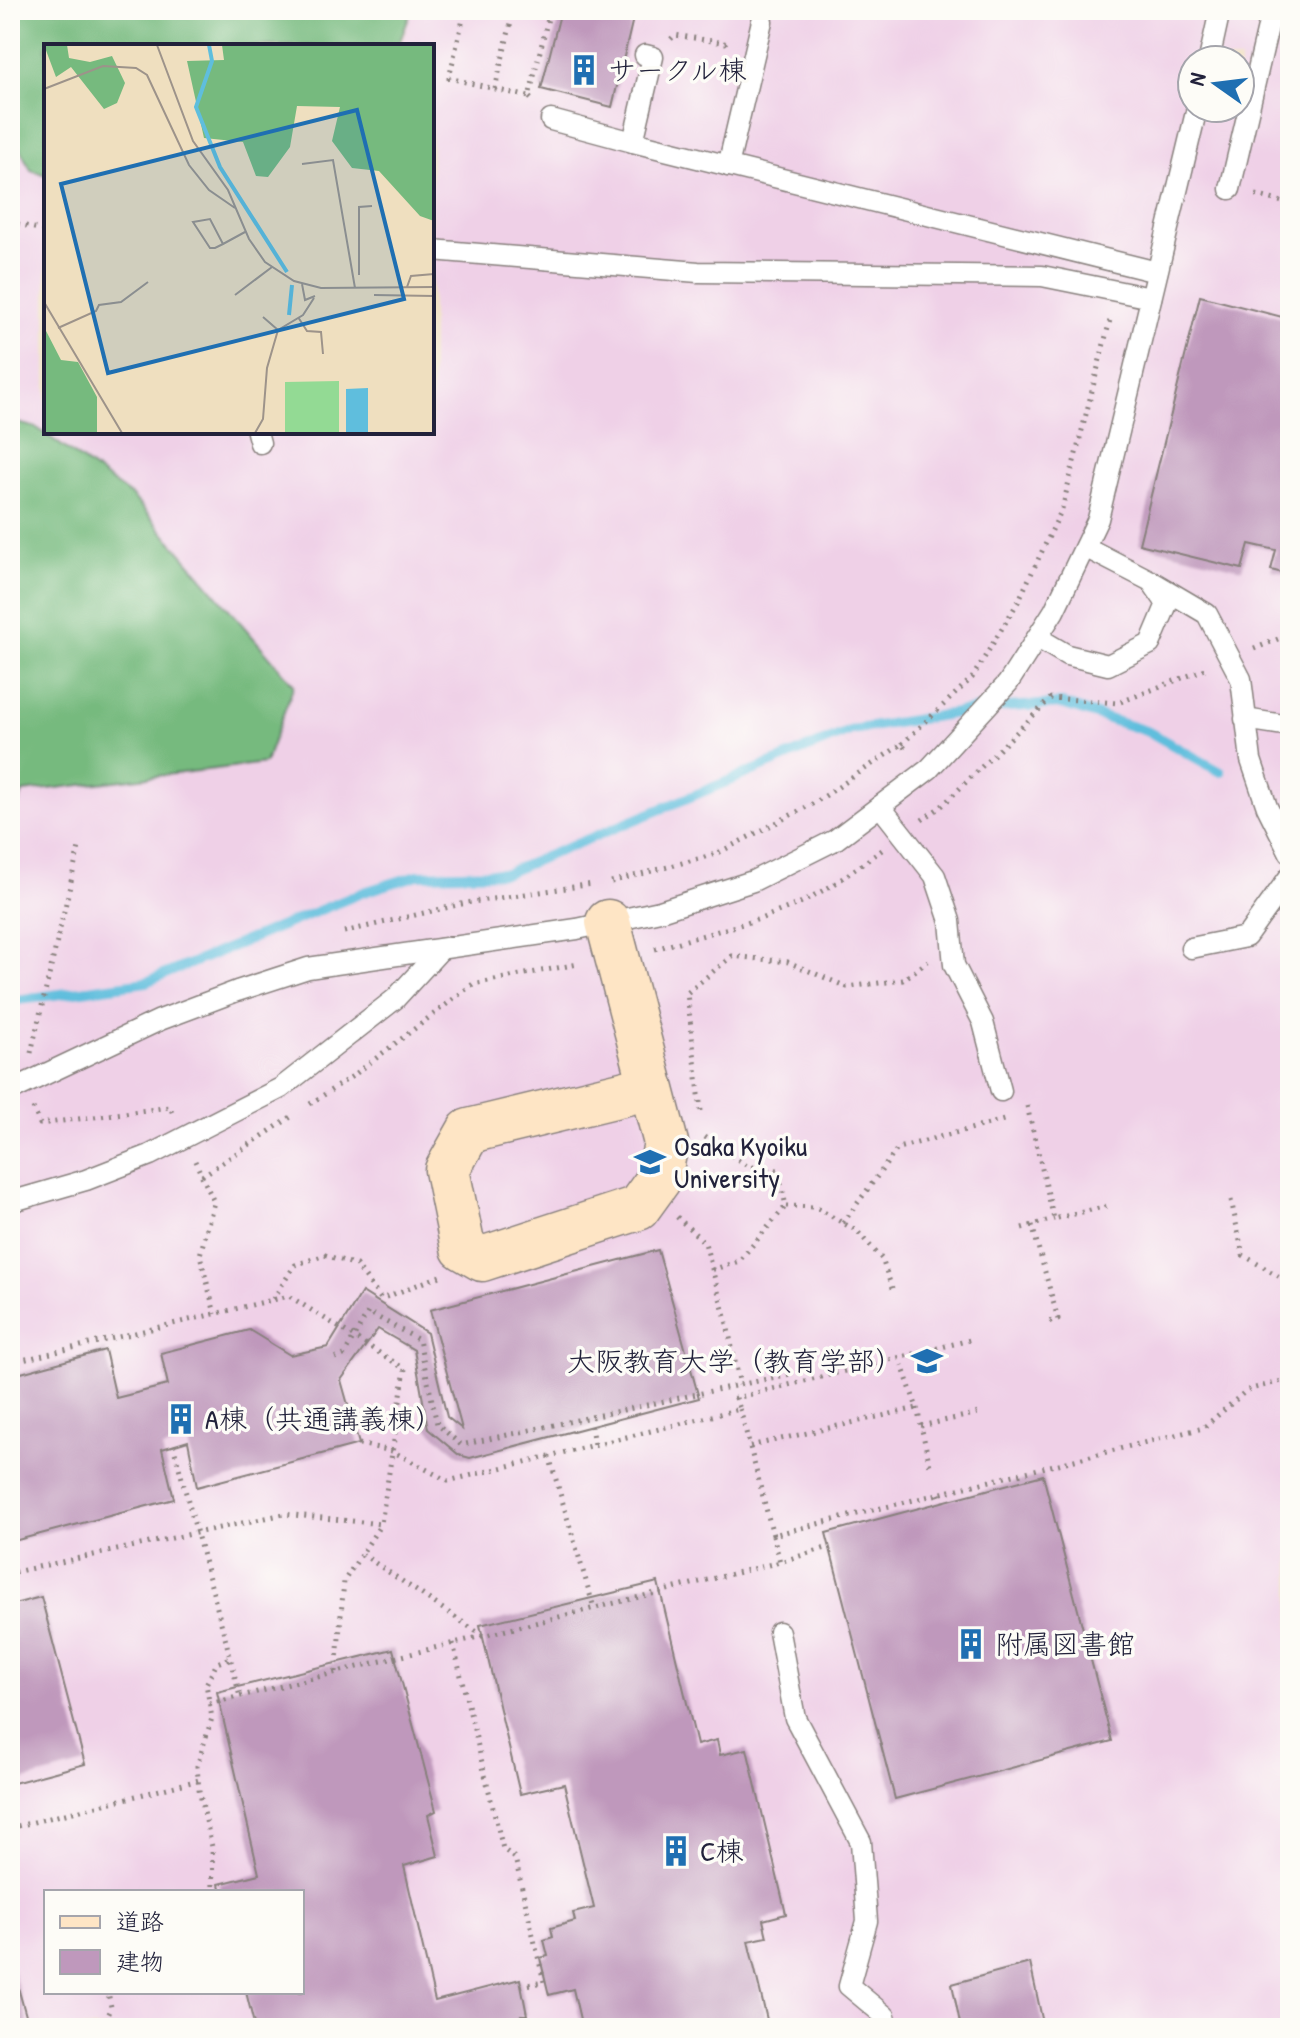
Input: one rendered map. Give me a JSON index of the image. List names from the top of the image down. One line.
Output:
{"places":{"building":["サークル棟","A棟（共通講義棟）","附属図書館","C棟"],"school or university":["Osaka Kyoiku University","大阪教育大学（教育学部）"]},"legend":["道路","建物"],"north":"left"}
